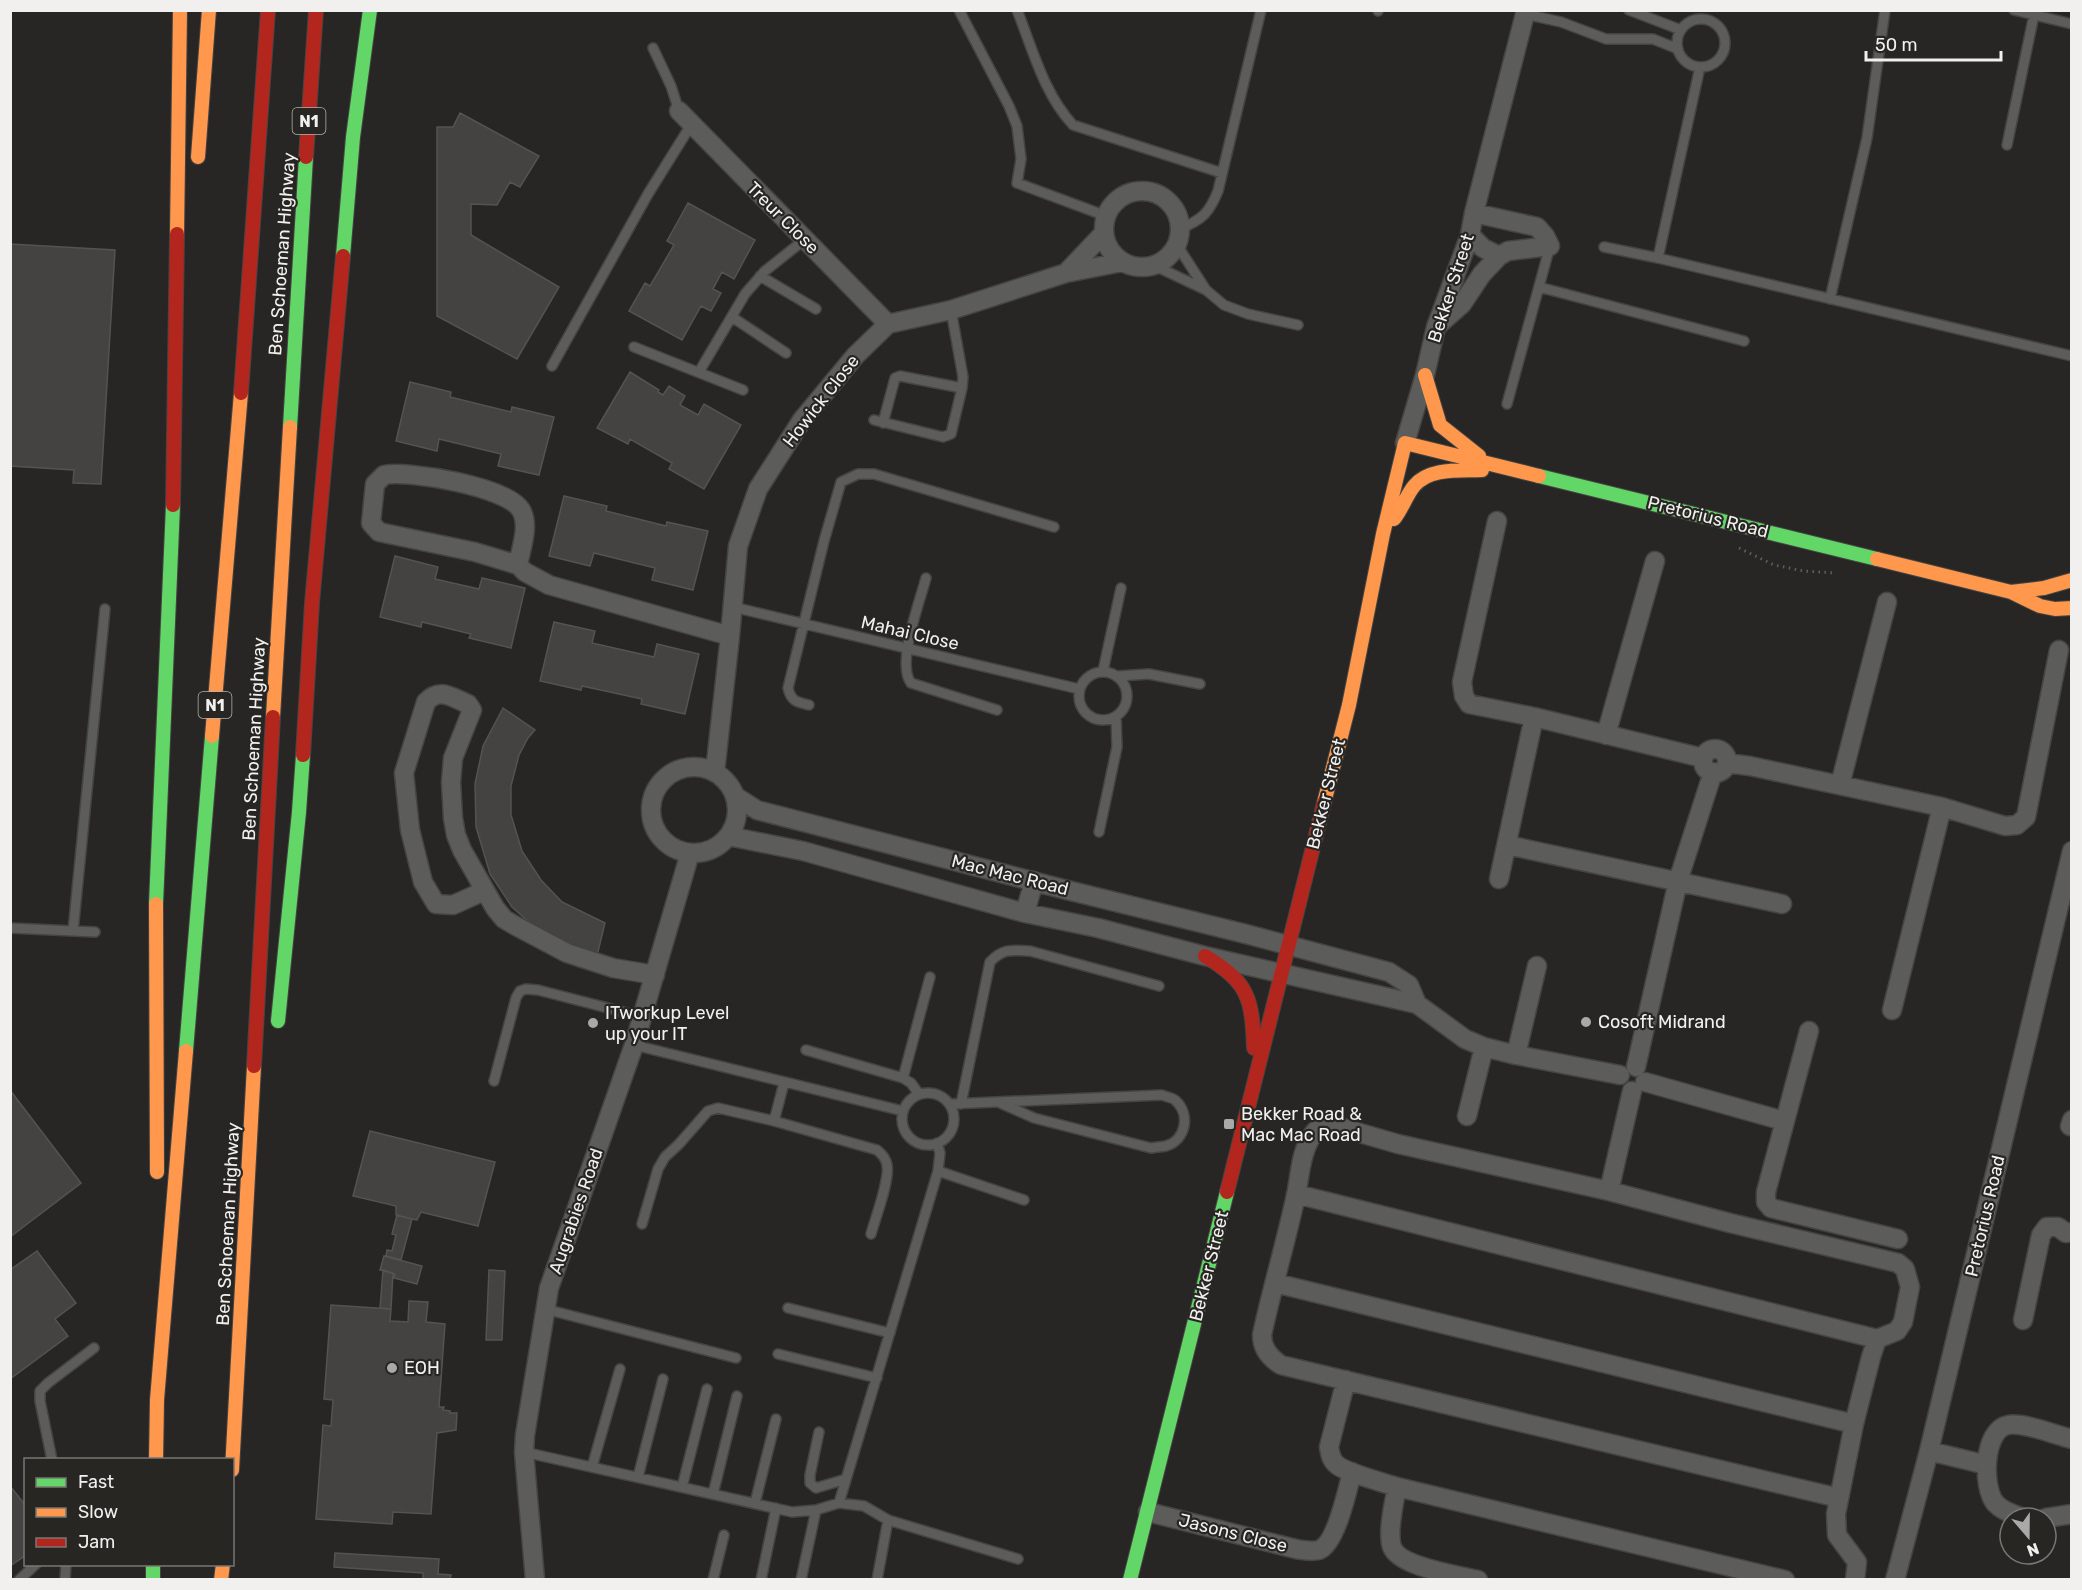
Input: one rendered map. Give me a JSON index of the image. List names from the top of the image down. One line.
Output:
{"streets":{"main road":["N1","Ben Schoeman Highway","Bekker Street","Pretorius Road"],"street":["Treur Close","Howick Close","Mac Mac Road","Augrabies Road","Jasons Close"],"lane":["Mahai Close"]},"crossings":[["Treur Close","Howick Close"],["Bekker Street","Pretorius Road"],["Bekker Street","Mac Mac Road"],["Bekker Street","Jasons Close"],["Howick Close","Mahai Close"],["Howick Close","Mac Mac Road"],["Howick Close","Augrabies Road"],["Mac Mac Road","Augrabies Road"]],"places":{"other":["Cosoft Midrand","ITworkup Level up your IT","EOH"],"transit":["Bekker Road & Mac Mac Road"]},"legend":["Fast","Slow","Jam"],"scale_bar":"50 m","north":"bottom"}
